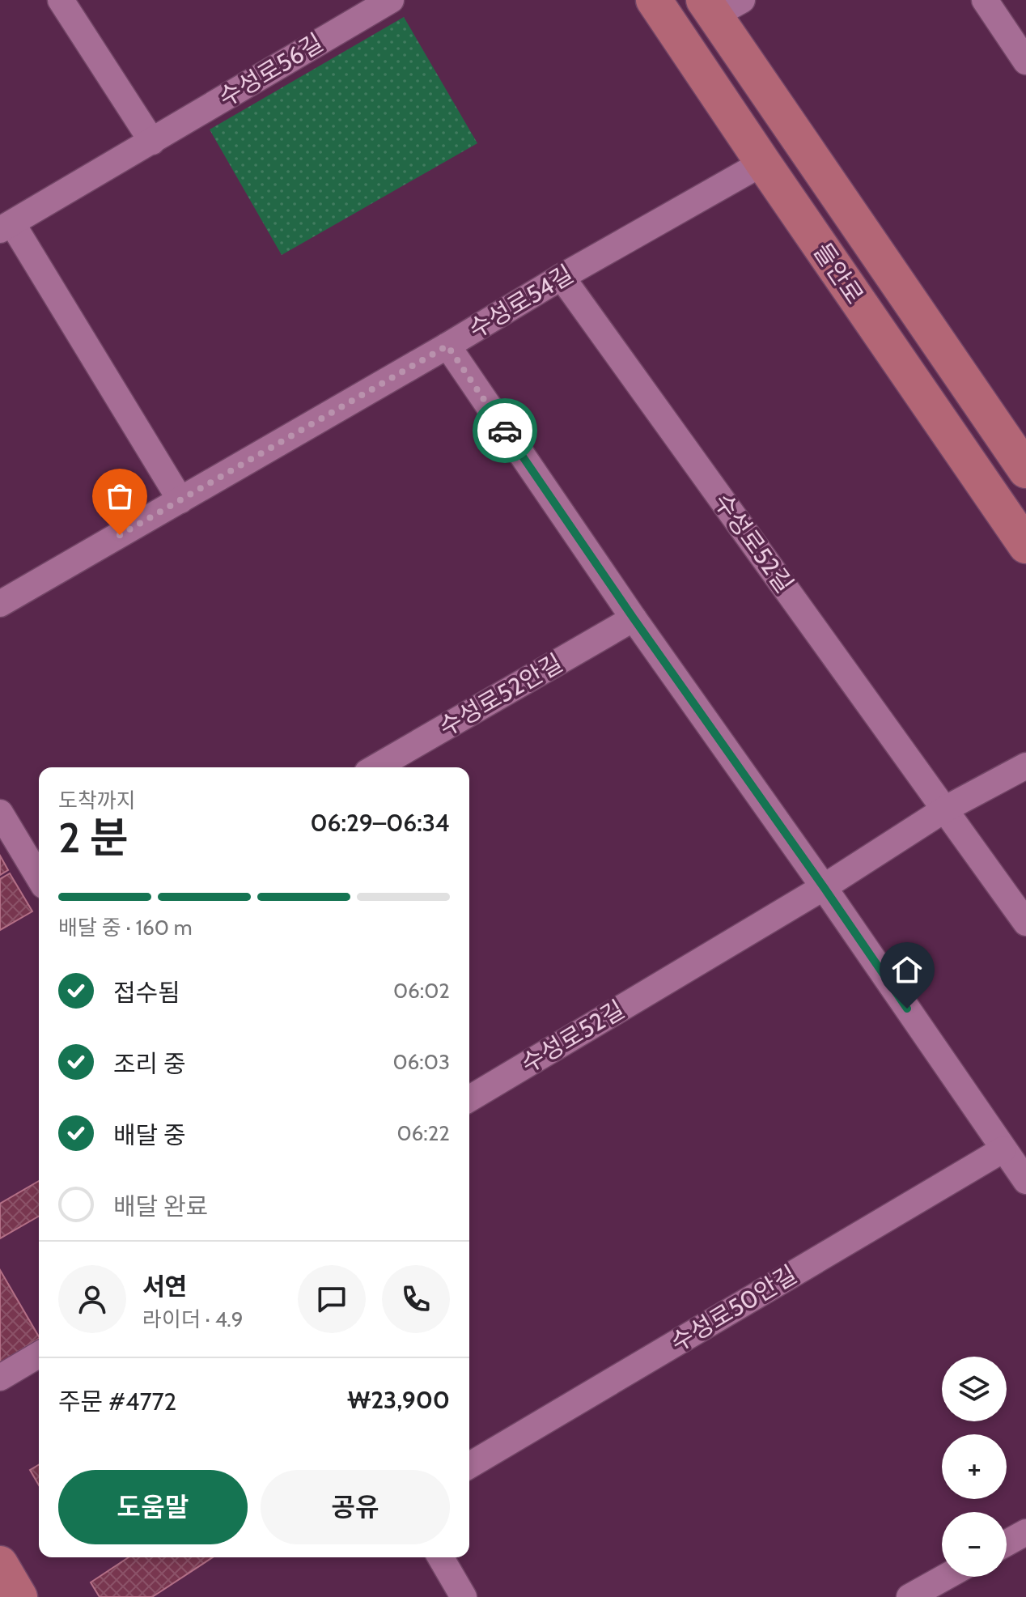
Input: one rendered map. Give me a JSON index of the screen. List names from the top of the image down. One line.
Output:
{"streets":{"main road":["들안로"],"street":["수성로56길","수성로54길","수성로52길","수성로52안길","수성로50안길"]},"crossings":[["들안로","수성로54길"],["수성로54길","수성로52길"]],"page":{"heading":["2 분","도착까지","06:29–06:34"],"panel":["서연","라이더 · 4.9","주문 #4772","₩23,900"],"bar":"배달 중 · 160 m","list":[["접수됨","06:02"],["조리 중","06:03"],["배달 중","06:22"],"배달 완료"],"map_buttons":["+","−"],"buttons":["도움말","공유"]}}
